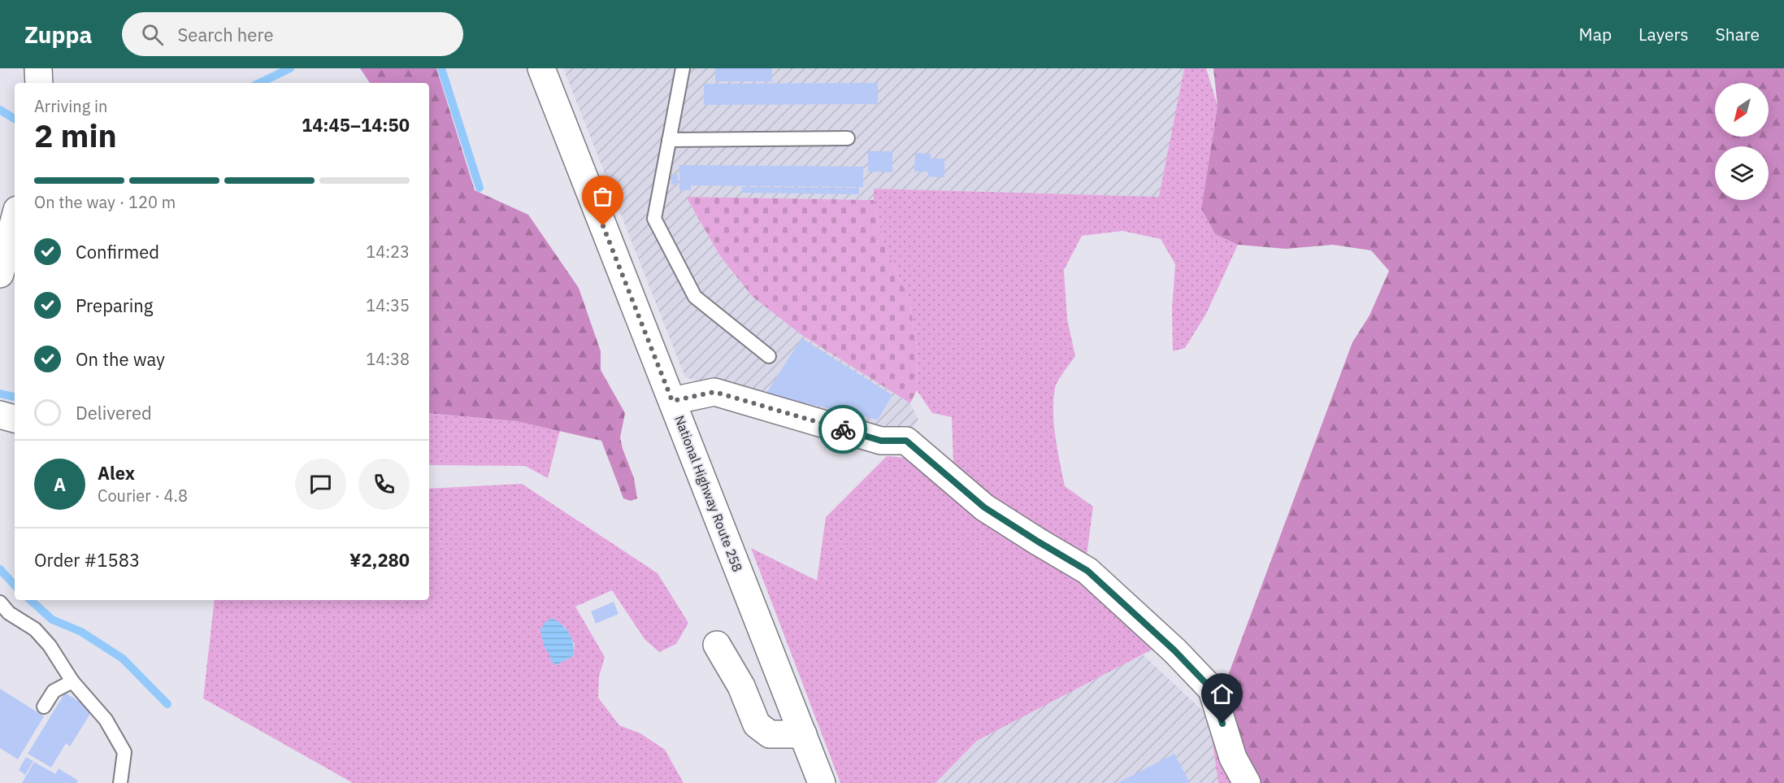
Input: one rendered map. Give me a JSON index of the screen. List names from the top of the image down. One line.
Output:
{"streets":{"main road":["National Highway Route 258"]},"north":"bottom left","page":{"header":"Zuppa","search":"Search here","nav":["Map","Layers","Share"],"heading":["2 min","Arriving in","14:45–14:50"],"panel":["Alex","Courier · 4.8","Order #1583","¥2,280"],"bar":"On the way · 120 m","list":[["Confirmed","14:23"],["Preparing","14:35"],["On the way","14:38"],"Delivered"],"round":"A"}}
